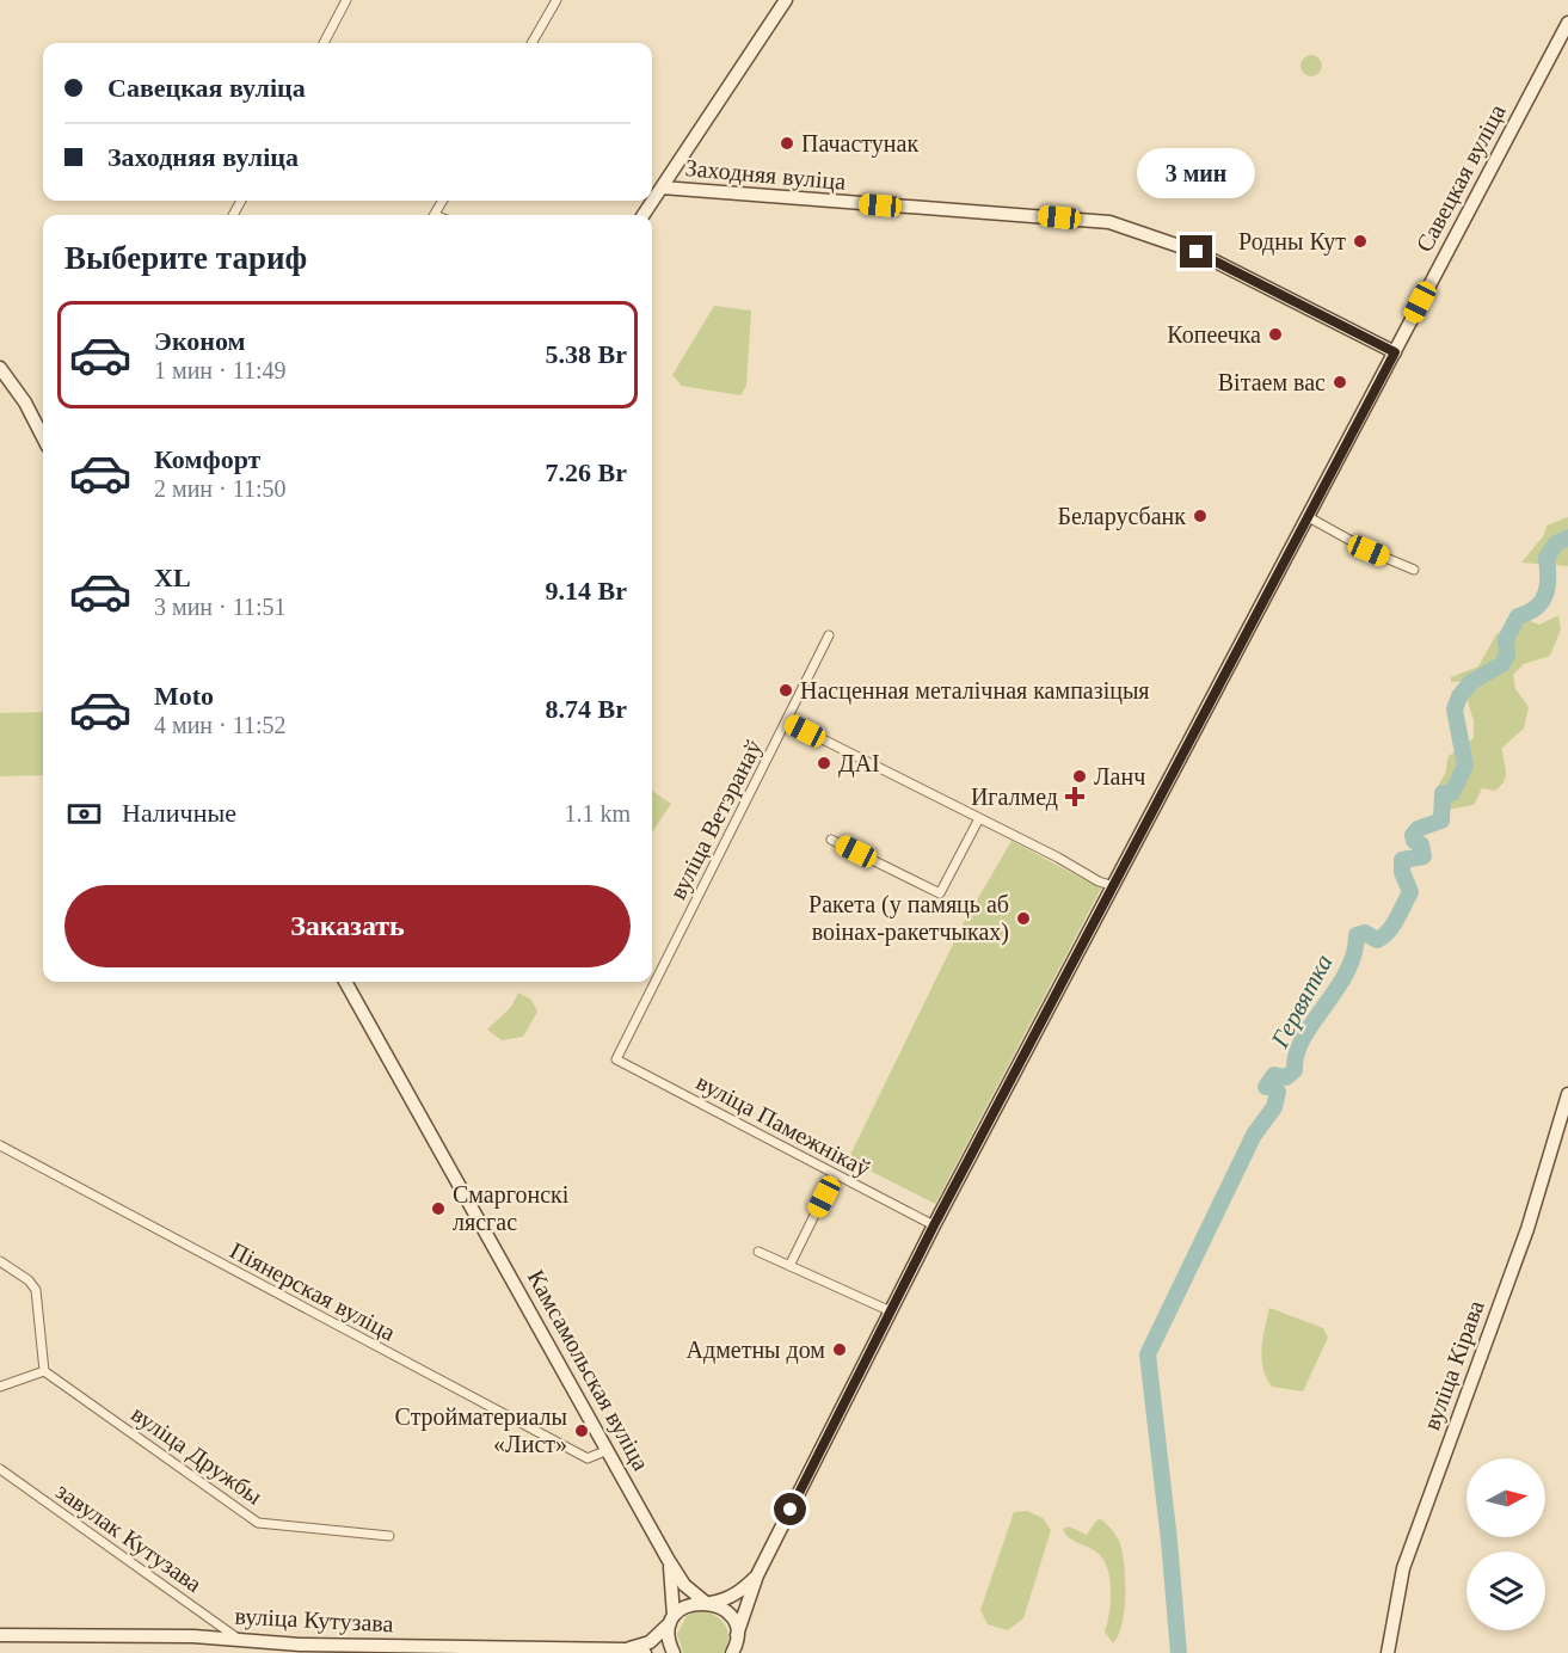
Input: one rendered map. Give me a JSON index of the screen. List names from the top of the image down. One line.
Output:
{"streets":{"main road":["Заходняя вуліца","Савецкая вуліца","вуліца Кірава","Камсамольская вуліца","вуліца Кутузава"],"street":["вуліца Ветэранаў","вуліца Памежнікаў","Піянерская вуліца","вуліца Дружбы","завулак Кутузава"]},"crossings":[["Заходняя вуліца","Савецкая вуліца"],["Савецкая вуліца","вуліца Памежнікаў"],["Савецкая вуліца","Камсамольская вуліца"],["Савецкая вуліца","вуліца Кутузава"],["вуліца Ветэранаў","вуліца Памежнікаў"],["Піянерская вуліца","Камсамольская вуліца"],["Камсамольская вуліца","вуліца Кутузава"],["завулак Кутузава","вуліца Кутузава"]],"water":["Гервятка"],"places":{"other":["Пачастунак","Родны Кут","Копеечка","Вітаем вас","Беларусбанк","Насценная металічная кампазіцыя","ДАІ","Ланч","Ракета (у памяць аб воінах-ракетчыках)","Смаргонскі лясгас","Адметны дом","Стройматериалы «Лист»"],"health":["Игалмед"]},"north":"right","page":{"banner":["Савецкая вуліца","Заходняя вуліца"],"bubble":"3 мин","heading":"Выберите тариф","list":[{"name":"Эконом","note":"1 мин · 11:49","value":"5.38 Br"},{"name":"Комфорт","note":"2 мин · 11:50","value":"7.26 Br"},{"name":"XL","note":"3 мин · 11:51","value":"9.14 Br"},{"name":"Moto","note":"4 мин · 11:52","value":"8.74 Br"}],"pay":["Наличные","1.1 km"],"buttons":"Заказать"}}
